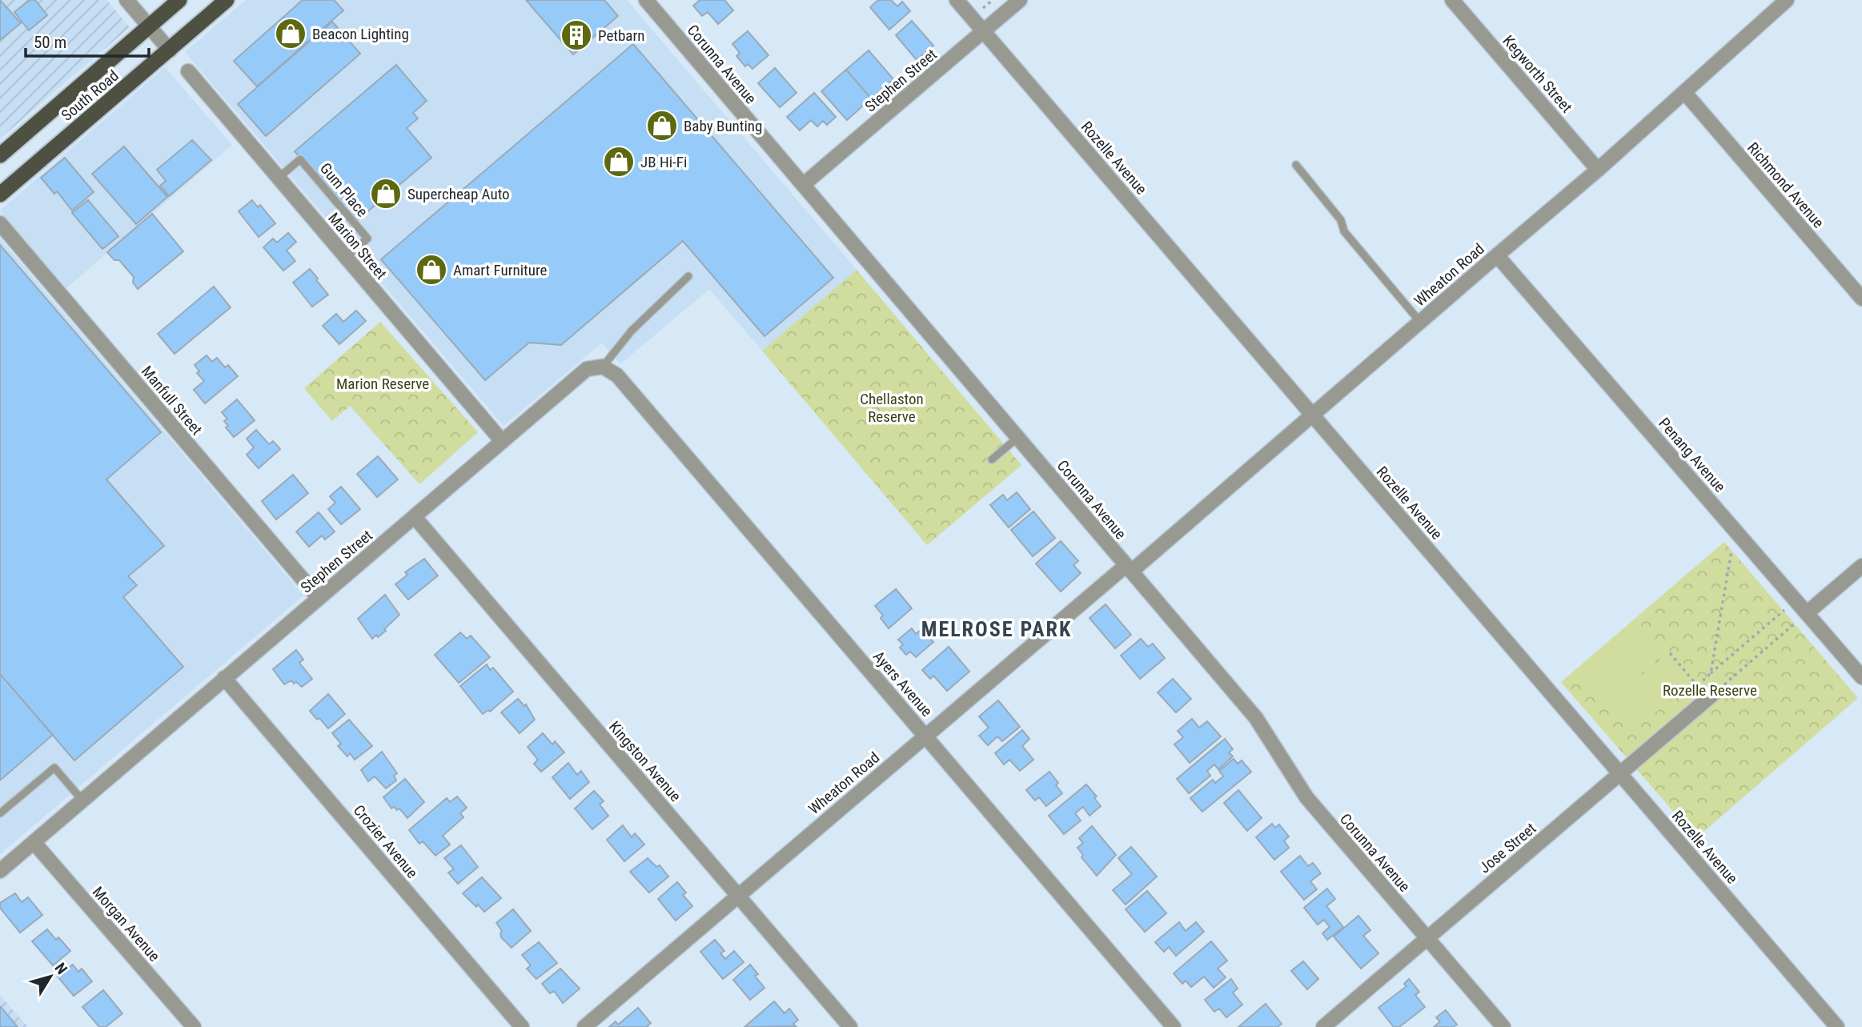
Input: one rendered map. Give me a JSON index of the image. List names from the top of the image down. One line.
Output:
{"streets":{"highway":["South Road"],"street":["Corunna Avenue","Kegworth Street","Stephen Street","Rozelle Avenue","Richmond Avenue","Marion Street","Wheaton Road","Manfull Street","Penang Avenue","Ayers Avenue","Kingston Avenue","Crozier Avenue","Jose Street","Morgan Avenue"],"lane":["Gum Place"]},"crossings":[["Corunna Avenue","Stephen Street"],["Corunna Avenue","Wheaton Road"],["Corunna Avenue","Jose Street"],["Kegworth Street","Wheaton Road"],["Stephen Street","Rozelle Avenue"],["Stephen Street","Marion Street"],["Stephen Street","Manfull Street"],["Stephen Street","Ayers Avenue"],["Stephen Street","Kingston Avenue"],["Stephen Street","Crozier Avenue"],["Stephen Street","Morgan Avenue"],["Rozelle Avenue","Wheaton Road"],["Rozelle Avenue","Jose Street"],["Richmond Avenue","Wheaton Road"],["Gum Place","Marion Street"],["Wheaton Road","Penang Avenue"],["Wheaton Road","Ayers Avenue"],["Wheaton Road","Kingston Avenue"]],"districts":["MELROSE PARK"],"parks":["Marion Reserve","Chellaston Reserve","Rozelle Reserve"],"places":{"shop":["Beacon Lighting","Baby Bunting","JB Hi-Fi","Supercheap Auto","Amart Furniture"],"building":["Petbarn"]},"scale_bar":"50 m","north":"top right"}
